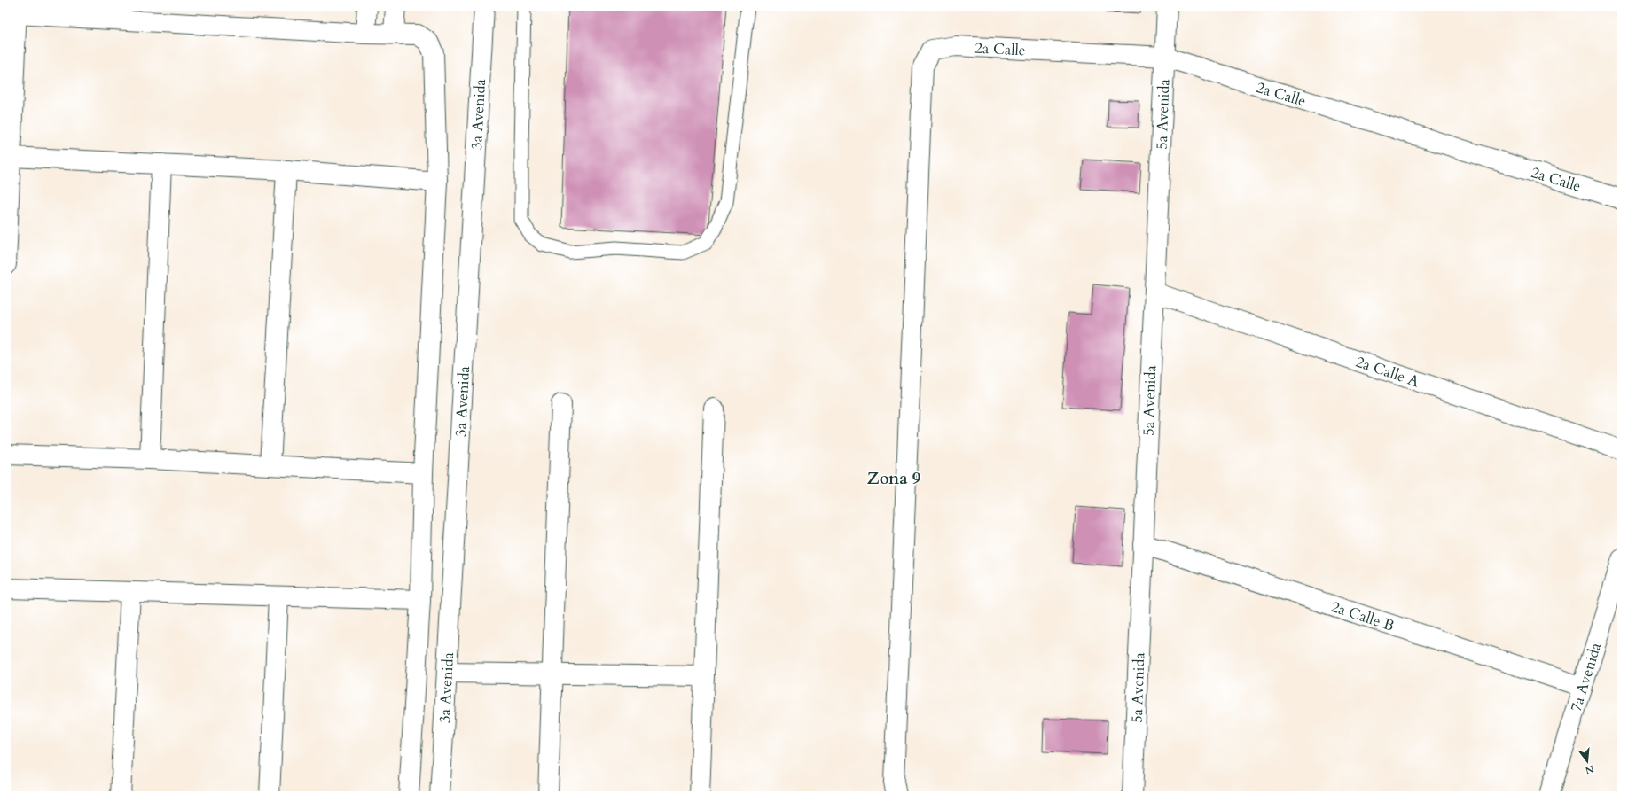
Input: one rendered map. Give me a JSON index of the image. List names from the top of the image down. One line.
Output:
{"streets":{"street":["2a Calle","3a Avenida","5a Avenida","2a Calle A","2a Calle B","7a Avenida"]},"crossings":[["2a Calle","5a Avenida"],["5a Avenida","2a Calle A"],["5a Avenida","2a Calle B"],["2a Calle B","7a Avenida"]],"districts":["Zona 9"],"north":"bottom"}
